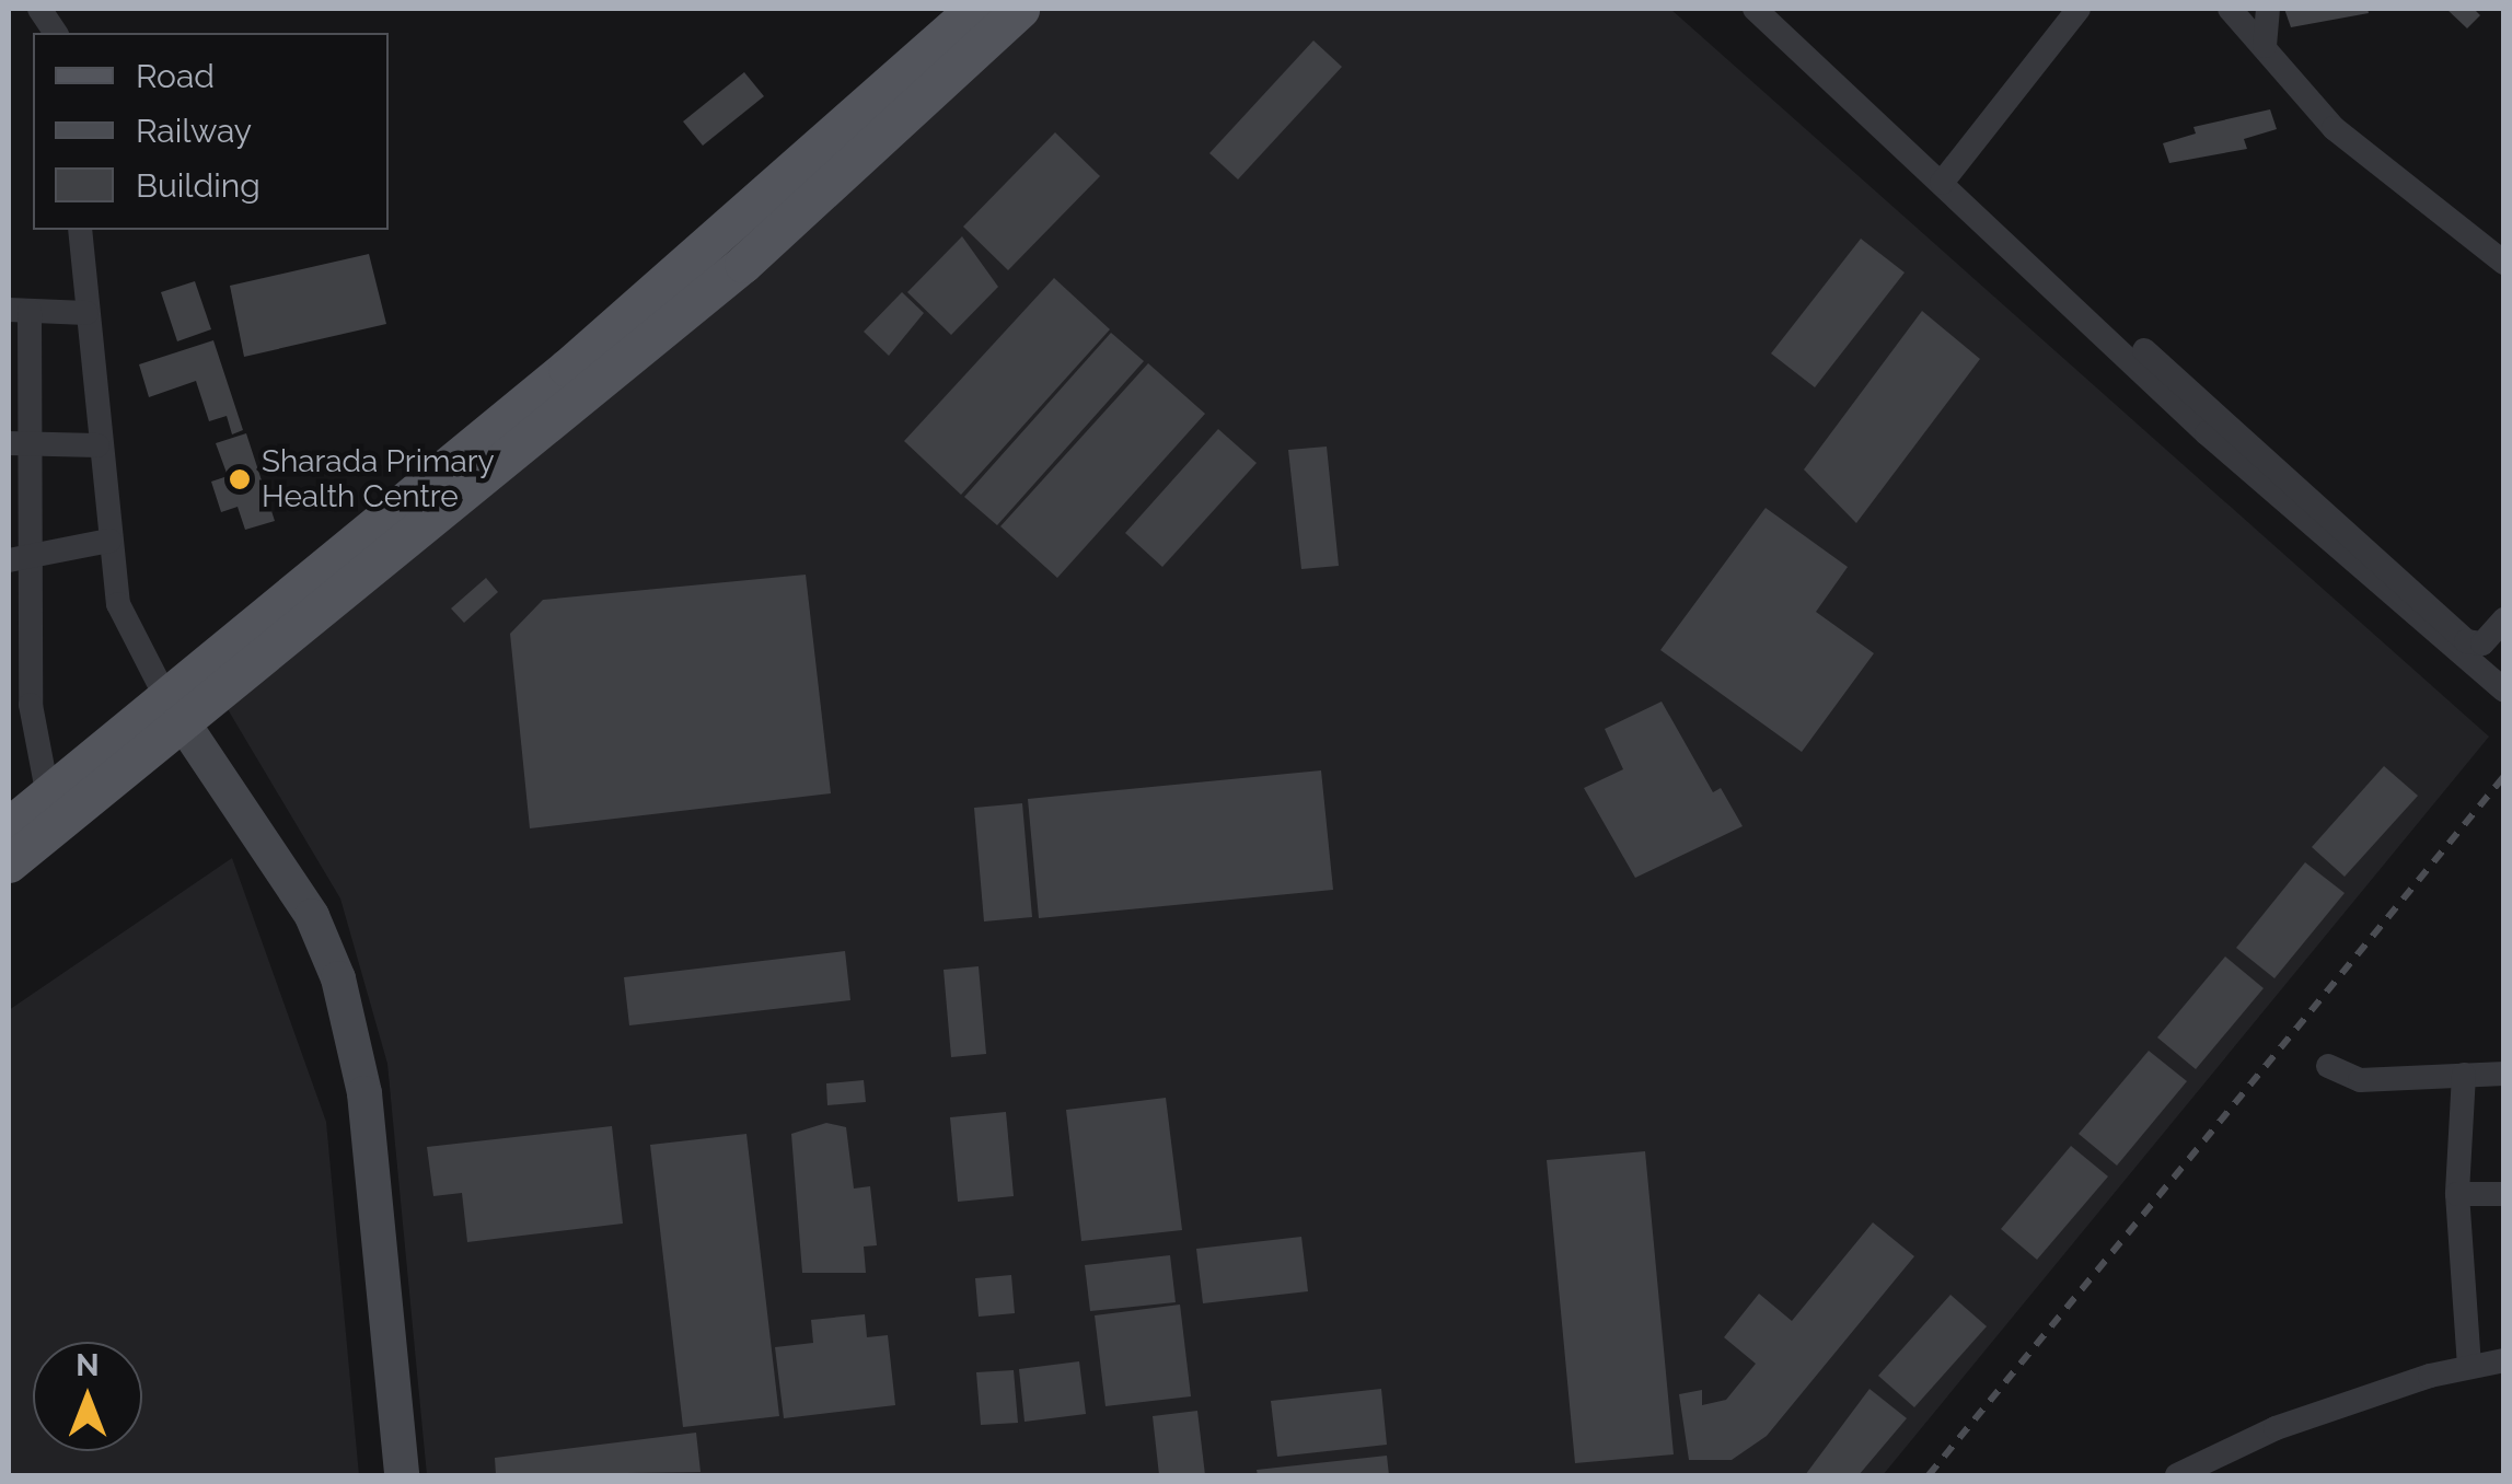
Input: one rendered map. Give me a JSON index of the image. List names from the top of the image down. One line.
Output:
{"places":["Sharada Primary Health Centre"],"legend":["Road","Railway","Building"],"north":"top"}
